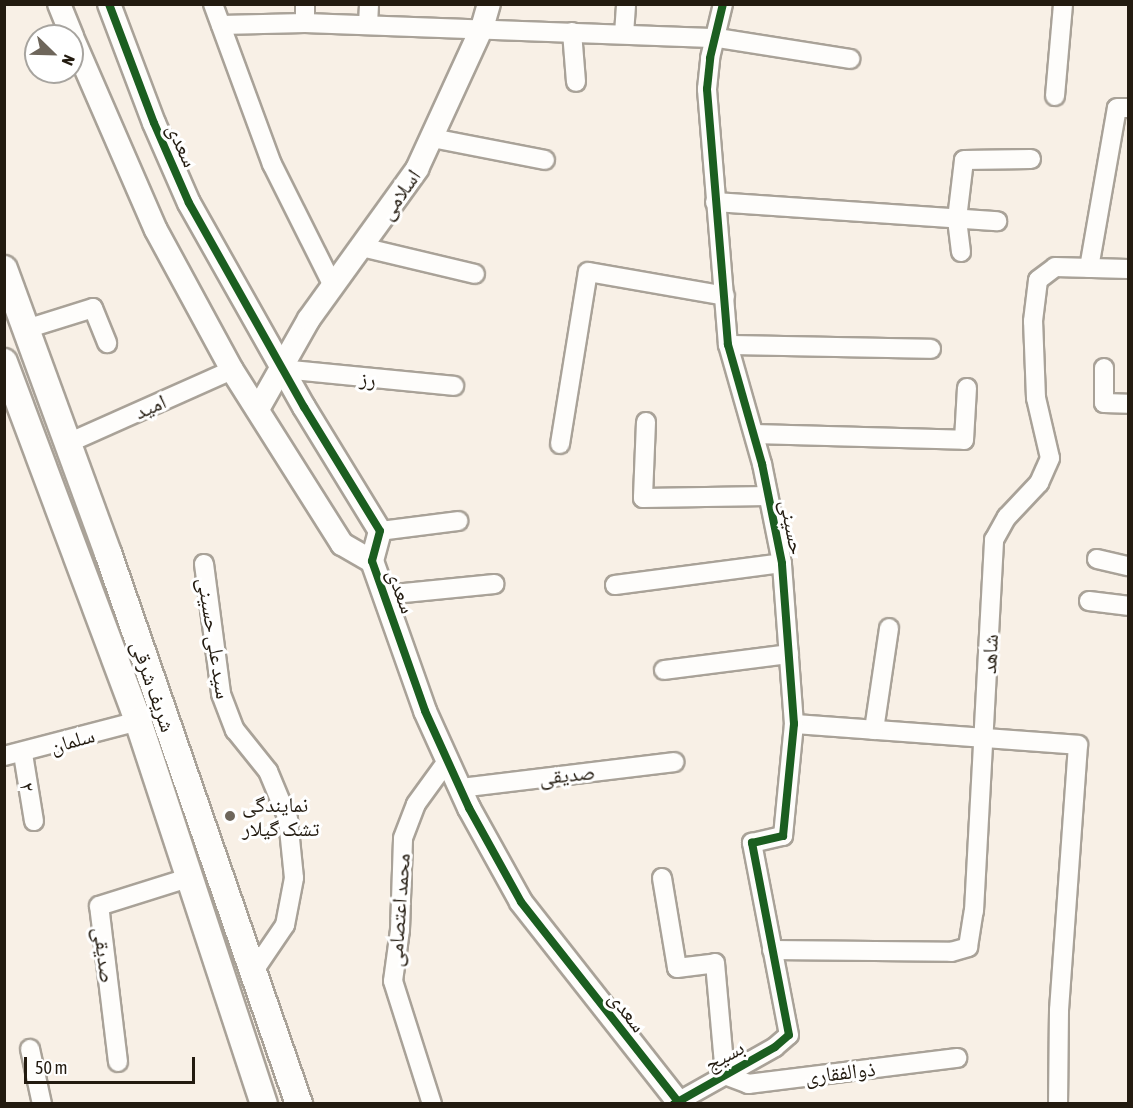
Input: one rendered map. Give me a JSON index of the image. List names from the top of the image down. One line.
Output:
{"streets":{"main road":["شریف شرقی"],"street":["سعدی","اسلامی","رز","امید","حسینی","سید علی حسینی","شاهد","سلمان","صدیقی","۲","محمد اعتصامی","بسیج","ذوالفقاری"]},"crossings":[["سعدی","اسلامی"],["سعدی","رز"],["سعدی","امید"],["سعدی","صدیقی"],["سعدی","محمد اعتصامی"],["سعدی","بسیج"],["اسلامی","رز"],["امید","شریف شرقی"],["حسینی","شاهد"],["حسینی","بسیج"],["سید علی حسینی","شریف شرقی"],["شریف شرقی","سلمان"],["شریف شرقی","صدیقی"],["سلمان","۲"],["بسیج","ذوالفقاری"]],"places":["نمایندگی تشک گیلار"],"scale_bar":"50 m","north":"bottom right"}
